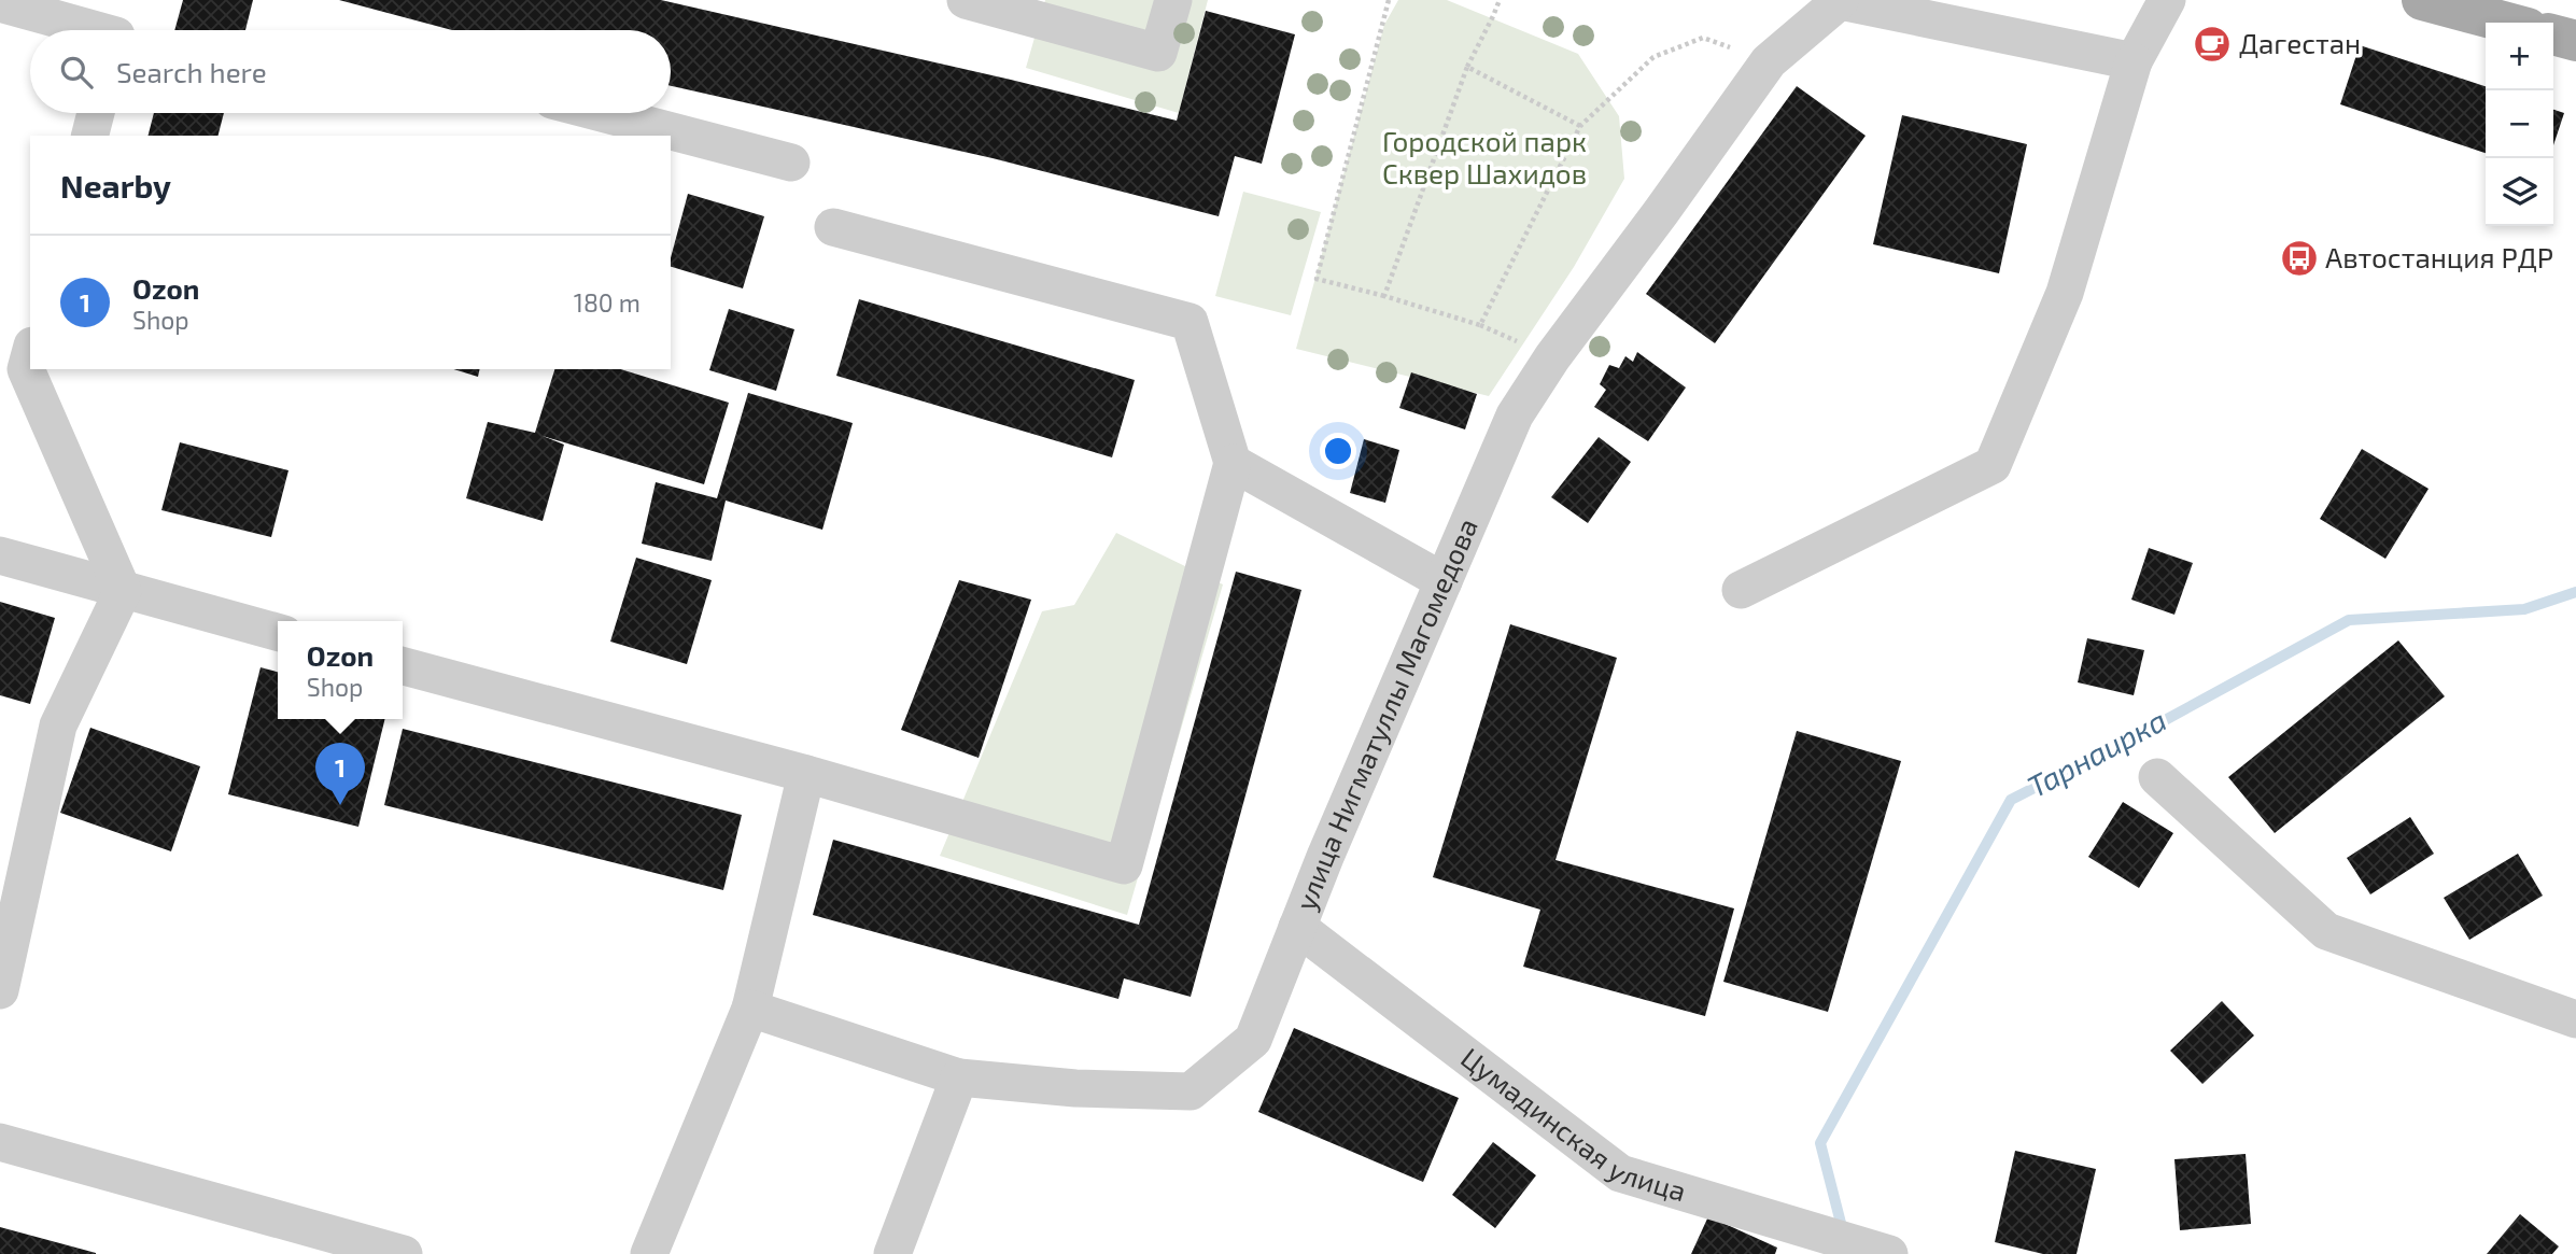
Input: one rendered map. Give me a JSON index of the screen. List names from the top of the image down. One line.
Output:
{"streets":{"street":["улица Нигматуллы Магомедова","Цумадинская улица"]},"crossings":[["улица Нигматуллы Магомедова","Цумадинская улица"]],"water":["Тарнаирка"],"parks":["Городской парк Сквер Шахидов"],"places":{"cafe":["Дагестан"],"bus stop":["Автостанция РДР"]},"page":{"map_buttons":["+","−"],"search":"Search here","heading":"Nearby","list":[{"mark":"1","name":"Ozon","note":"Shop","value":"180 m"}],"popup":["Ozon","Shop"],"pins":"1"}}
